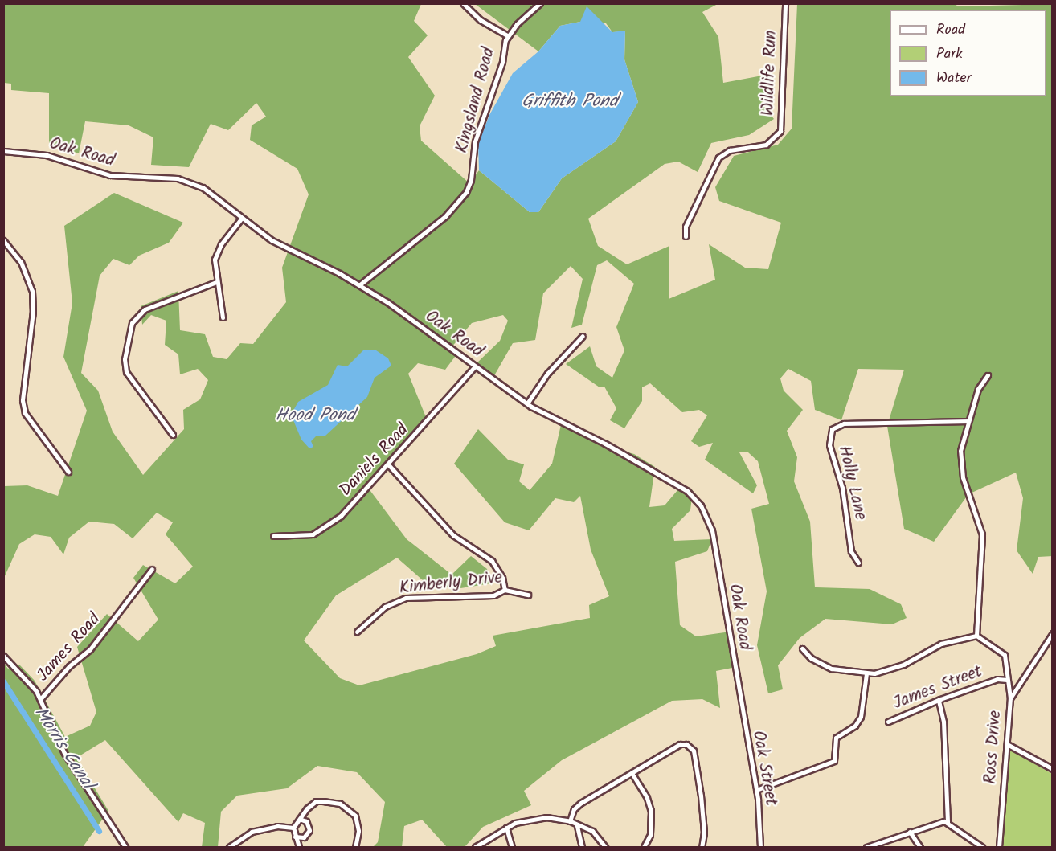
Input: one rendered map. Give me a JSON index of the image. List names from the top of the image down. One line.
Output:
{"streets":{"street":["Wildlife Run","Kingsland Road","Oak Road","Daniels Road","Holly Lane","Kimberly Drive","James Road","James Street","Ross Drive","Oak Street"]},"crossings":[["Kingsland Road","Oak Road"],["Oak Road","Daniels Road"],["Oak Road","Oak Street"],["James Street","Ross Drive"]],"water":["Griffith Pond","Hood Pond","Morris Canal"],"legend":["Road","Park","Water"]}
